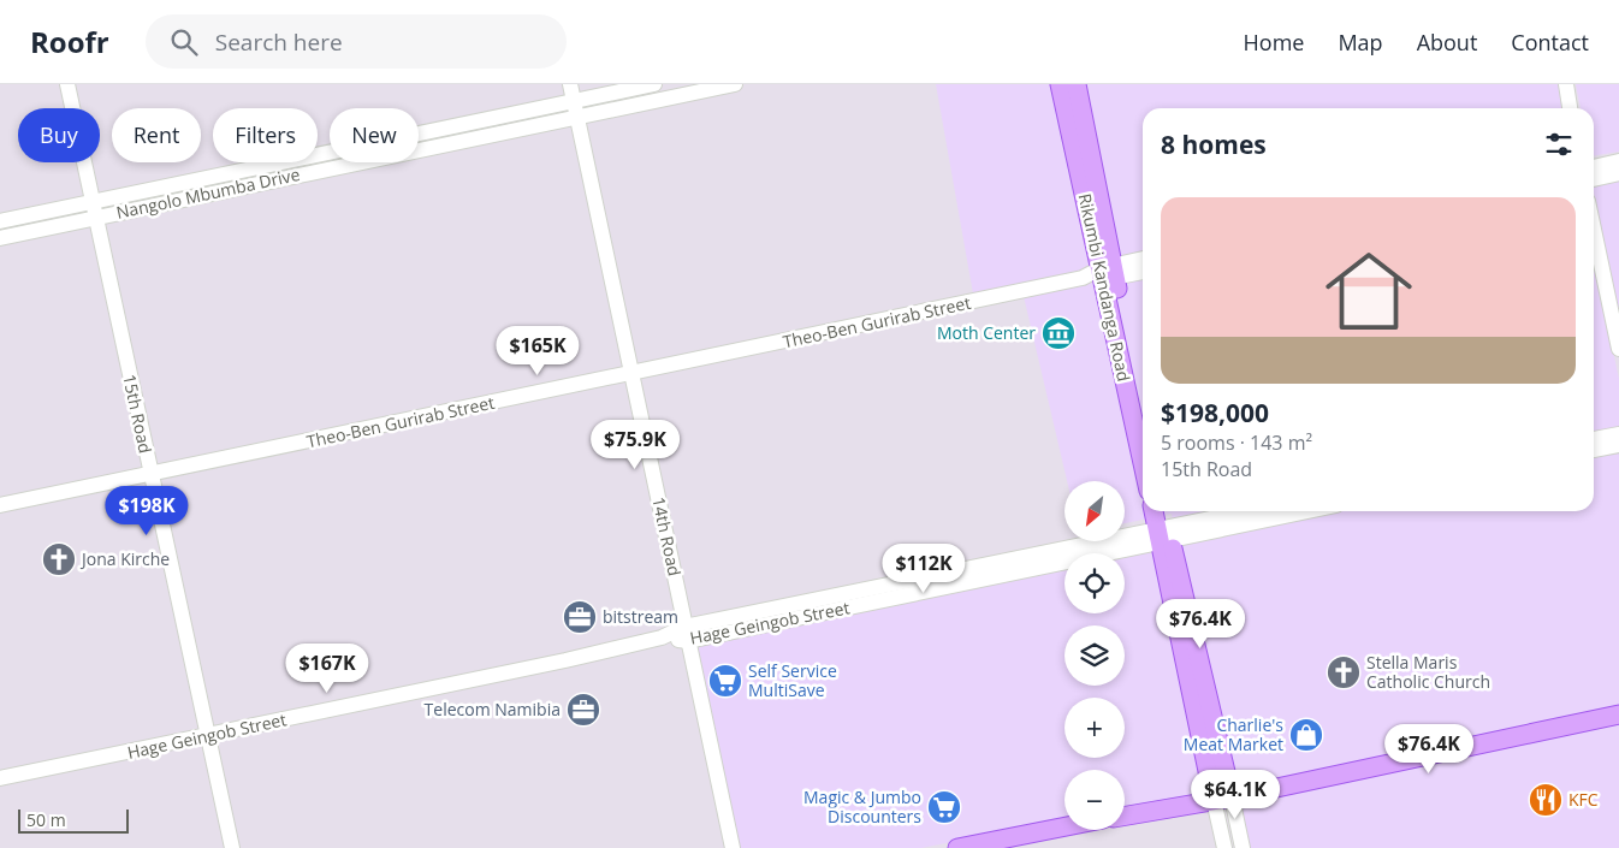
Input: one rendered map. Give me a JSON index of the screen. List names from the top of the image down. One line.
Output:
{"streets":{"main road":["Rikumbi Kandanga Road"],"street":["Nangolo Mbumba Drive","Theo-Ben Gurirab Street","15th Road","14th Road","Hage Geingob Street"]},"crossings":[["Nangolo Mbumba Drive","15th Road"],["Nangolo Mbumba Drive","14th Road"],["Rikumbi Kandanga Road","Theo-Ben Gurirab Street"],["Theo-Ben Gurirab Street","15th Road"],["Theo-Ben Gurirab Street","14th Road"],["15th Road","Hage Geingob Street"],["14th Road","Hage Geingob Street"]],"places":{"museum":["Moth Center"],"church":["Jona Kirche","Stella Maris Catholic Church"],"office":["bitstream","Telecom Namibia"],"supermarket":["Self Service MultiSave","Magic & Jumbo Discounters"],"shop":["Charlie's Meat Market"],"restaurant":["KFC"]},"scale_bar":"50 m","north":"bottom left","page":{"header":"Roofr","search":"Search here","nav":["Home","Map","About","Contact"],"chip":["Buy","Rent","Filters","New"],"heading":"8 homes","list":[{"name":"$198,000","note":"5 rooms · 143 m² · 15th Road"}],"price":["$165K","$75.9K","$198K","$112K","$76.4K","$167K","$76.4K","$64.1K"],"map_buttons":["+","−"],"scale":"50 m"}}
